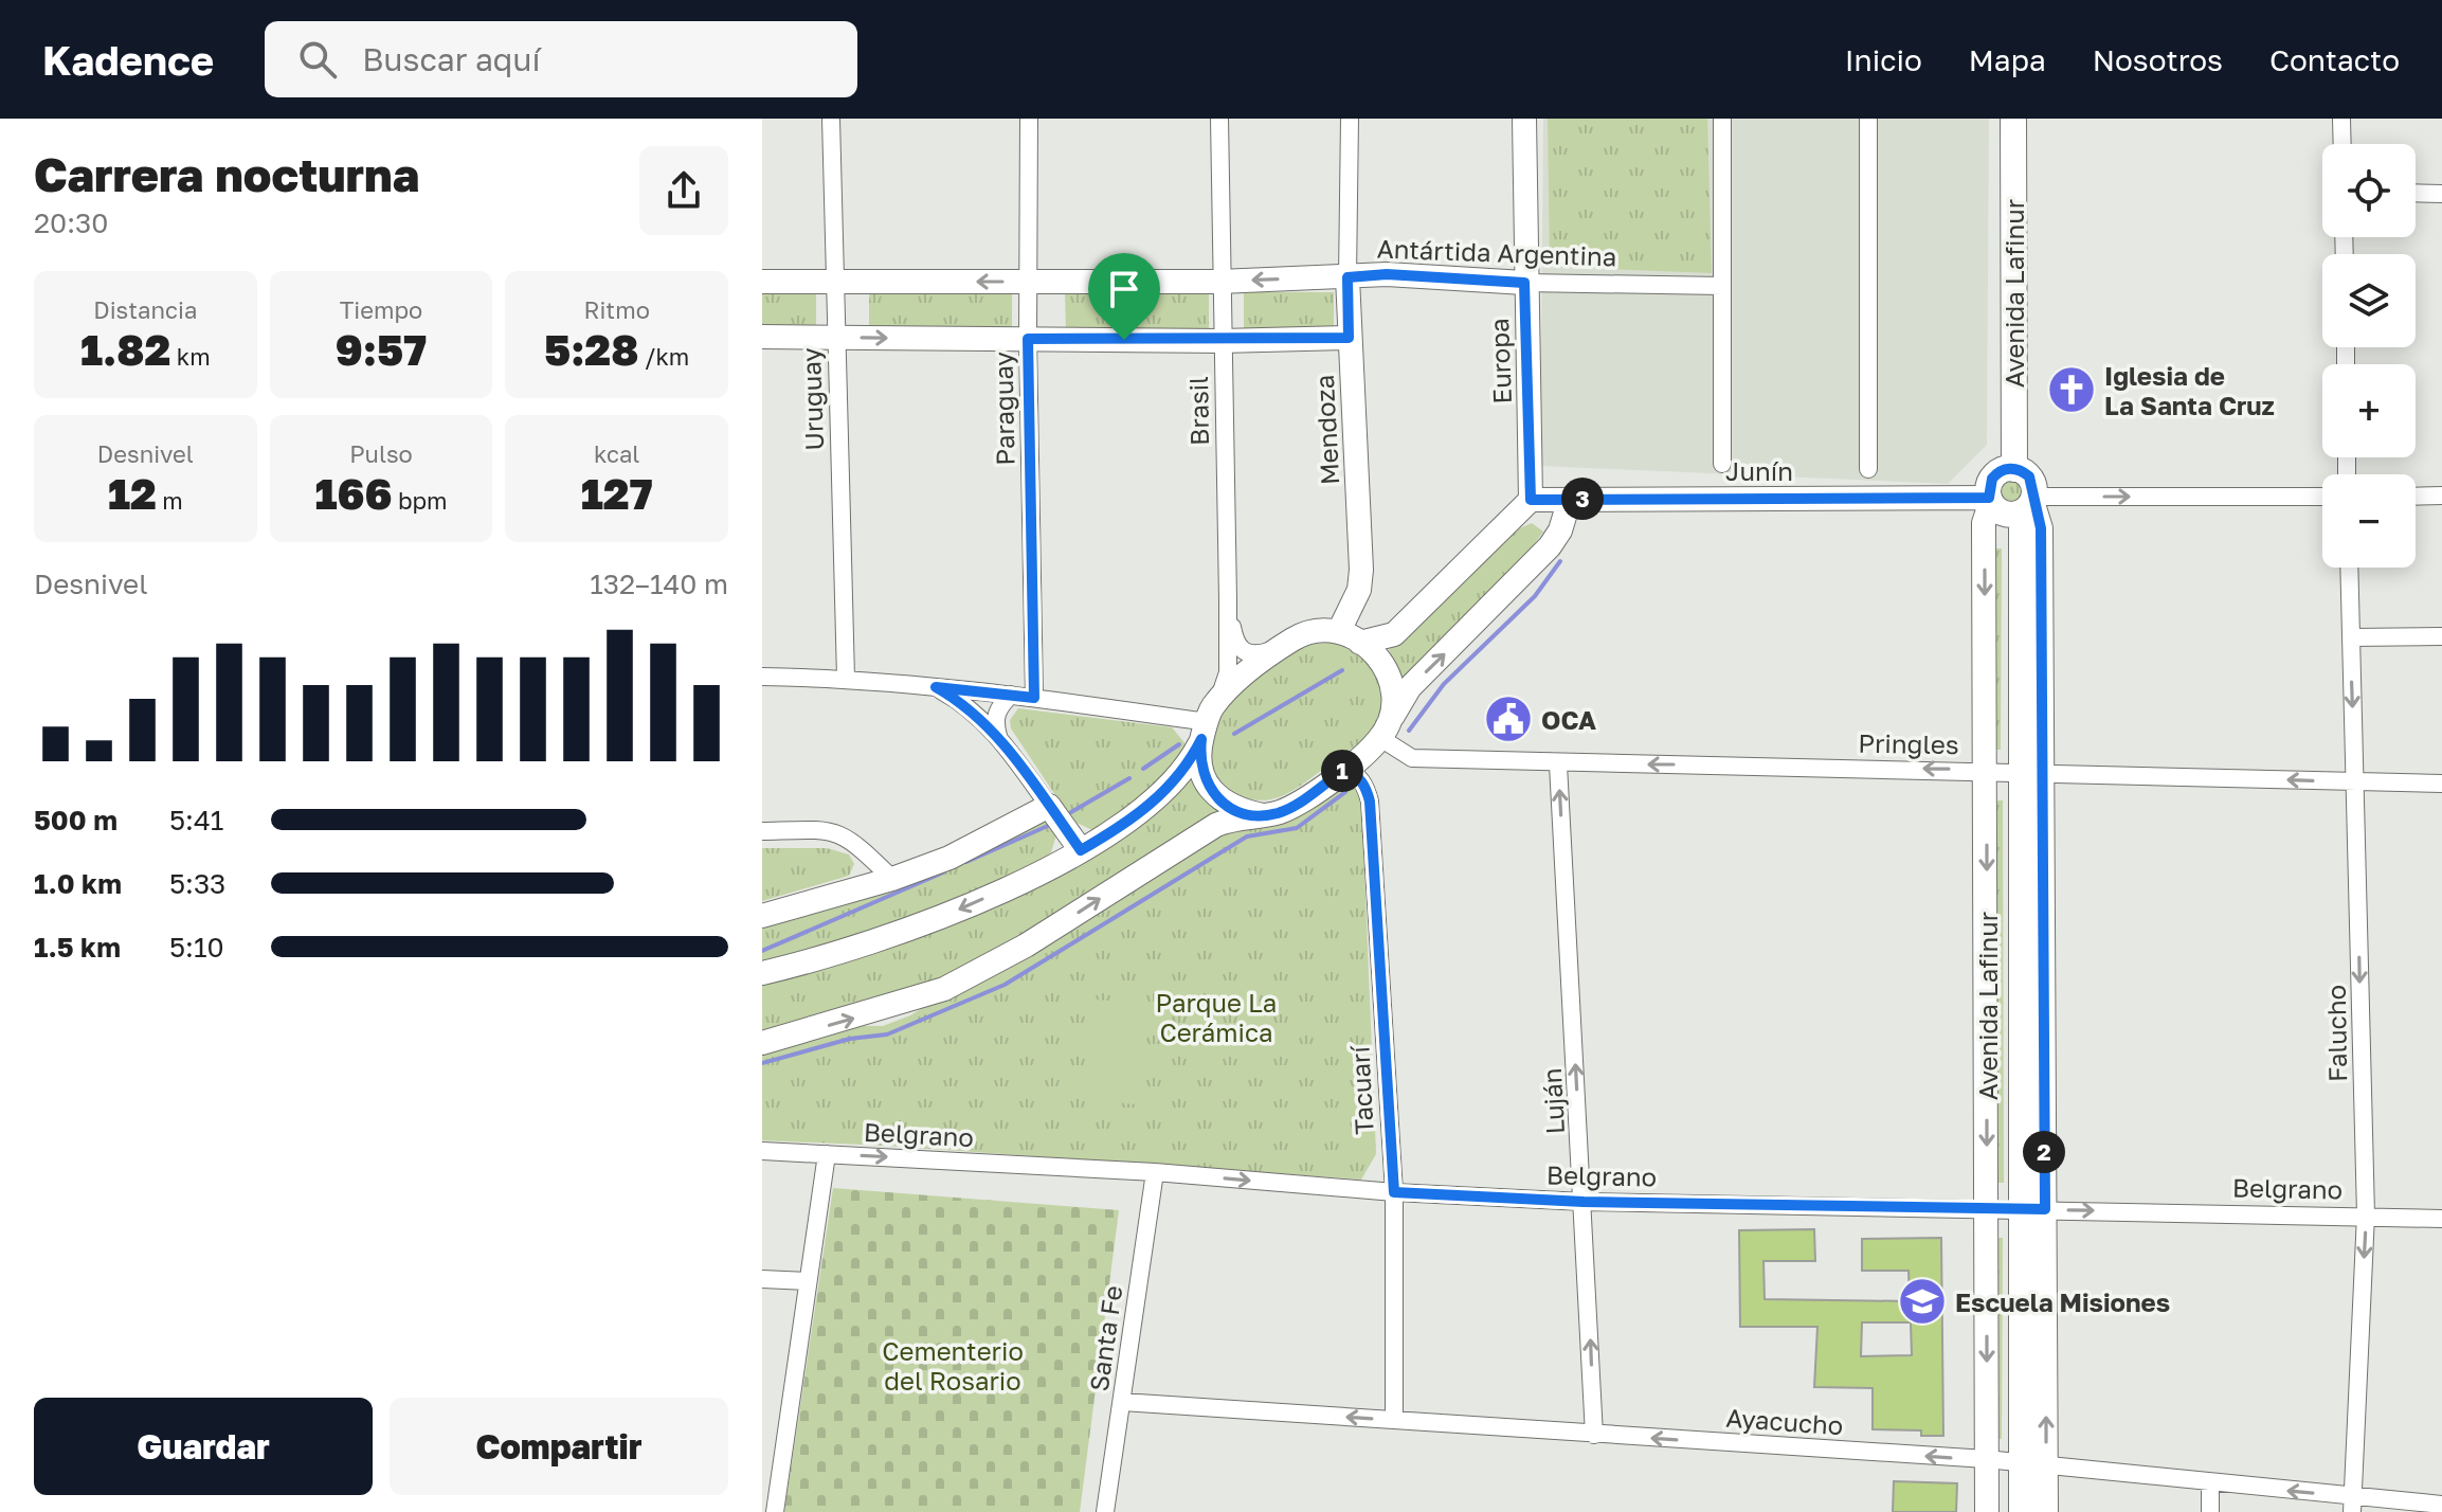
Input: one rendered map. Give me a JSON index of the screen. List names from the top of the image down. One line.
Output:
{"streets":{"main road":["Avenida Lafinur"],"street":["Antártida Argentina","Europa","Uruguay","Paraguay","Brasil","Mendoza","Junín","Pringles","Falucho","Tacuarí","Luján","Belgrano","Santa Fe","Ayacucho"]},"crossings":[["Antártida Argentina","Europa"],["Antártida Argentina","Uruguay"],["Antártida Argentina","Paraguay"],["Antártida Argentina","Brasil"],["Antártida Argentina","Mendoza"],["Avenida Lafinur","Junín"],["Avenida Lafinur","Pringles"],["Avenida Lafinur","Belgrano"],["Avenida Lafinur","Ayacucho"],["Europa","Junín"],["Brasil","Mendoza"],["Brasil","Pringles"],["Brasil","Tacuarí"],["Mendoza","Pringles"],["Mendoza","Tacuarí"],["Pringles","Falucho"],["Pringles","Tacuarí"],["Pringles","Luján"],["Falucho","Belgrano"],["Falucho","Ayacucho"],["Tacuarí","Belgrano"],["Tacuarí","Ayacucho"],["Luján","Belgrano"],["Luján","Ayacucho"],["Belgrano","Santa Fe"],["Santa Fe","Ayacucho"]],"one_way":["Junín","Pringles","Falucho","Luján","Belgrano","Ayacucho"],"parks":["Parque La Cerámica","Cementerio del Rosario"],"places":{"church":["Iglesia de La Santa Cruz"],"public building":["OCA"],"school or university":["Escuela Misiones"]},"page":{"header":"Kadence","search":"Buscar aquí","nav":["Inicio","Mapa","Nosotros","Contacto"],"heading":["Carrera nocturna","20:30"],"map_buttons":["+","−"],"stats":[["Distancia","1.82 km"],["Tiempo","9:57"],["Ritmo","5:28 /km"],["Desnivel","12 m"],["Pulso","166 bpm"],["kcal","127"]],"pins":["3","1","2"],"chart":["Desnivel","132–140 m"],"list":[{"name":"500 m","note":"5:41"},{"name":"1.0 km","note":"5:33"},{"name":"1.5 km","note":"5:10"}],"buttons":["Guardar","Compartir"]}}
